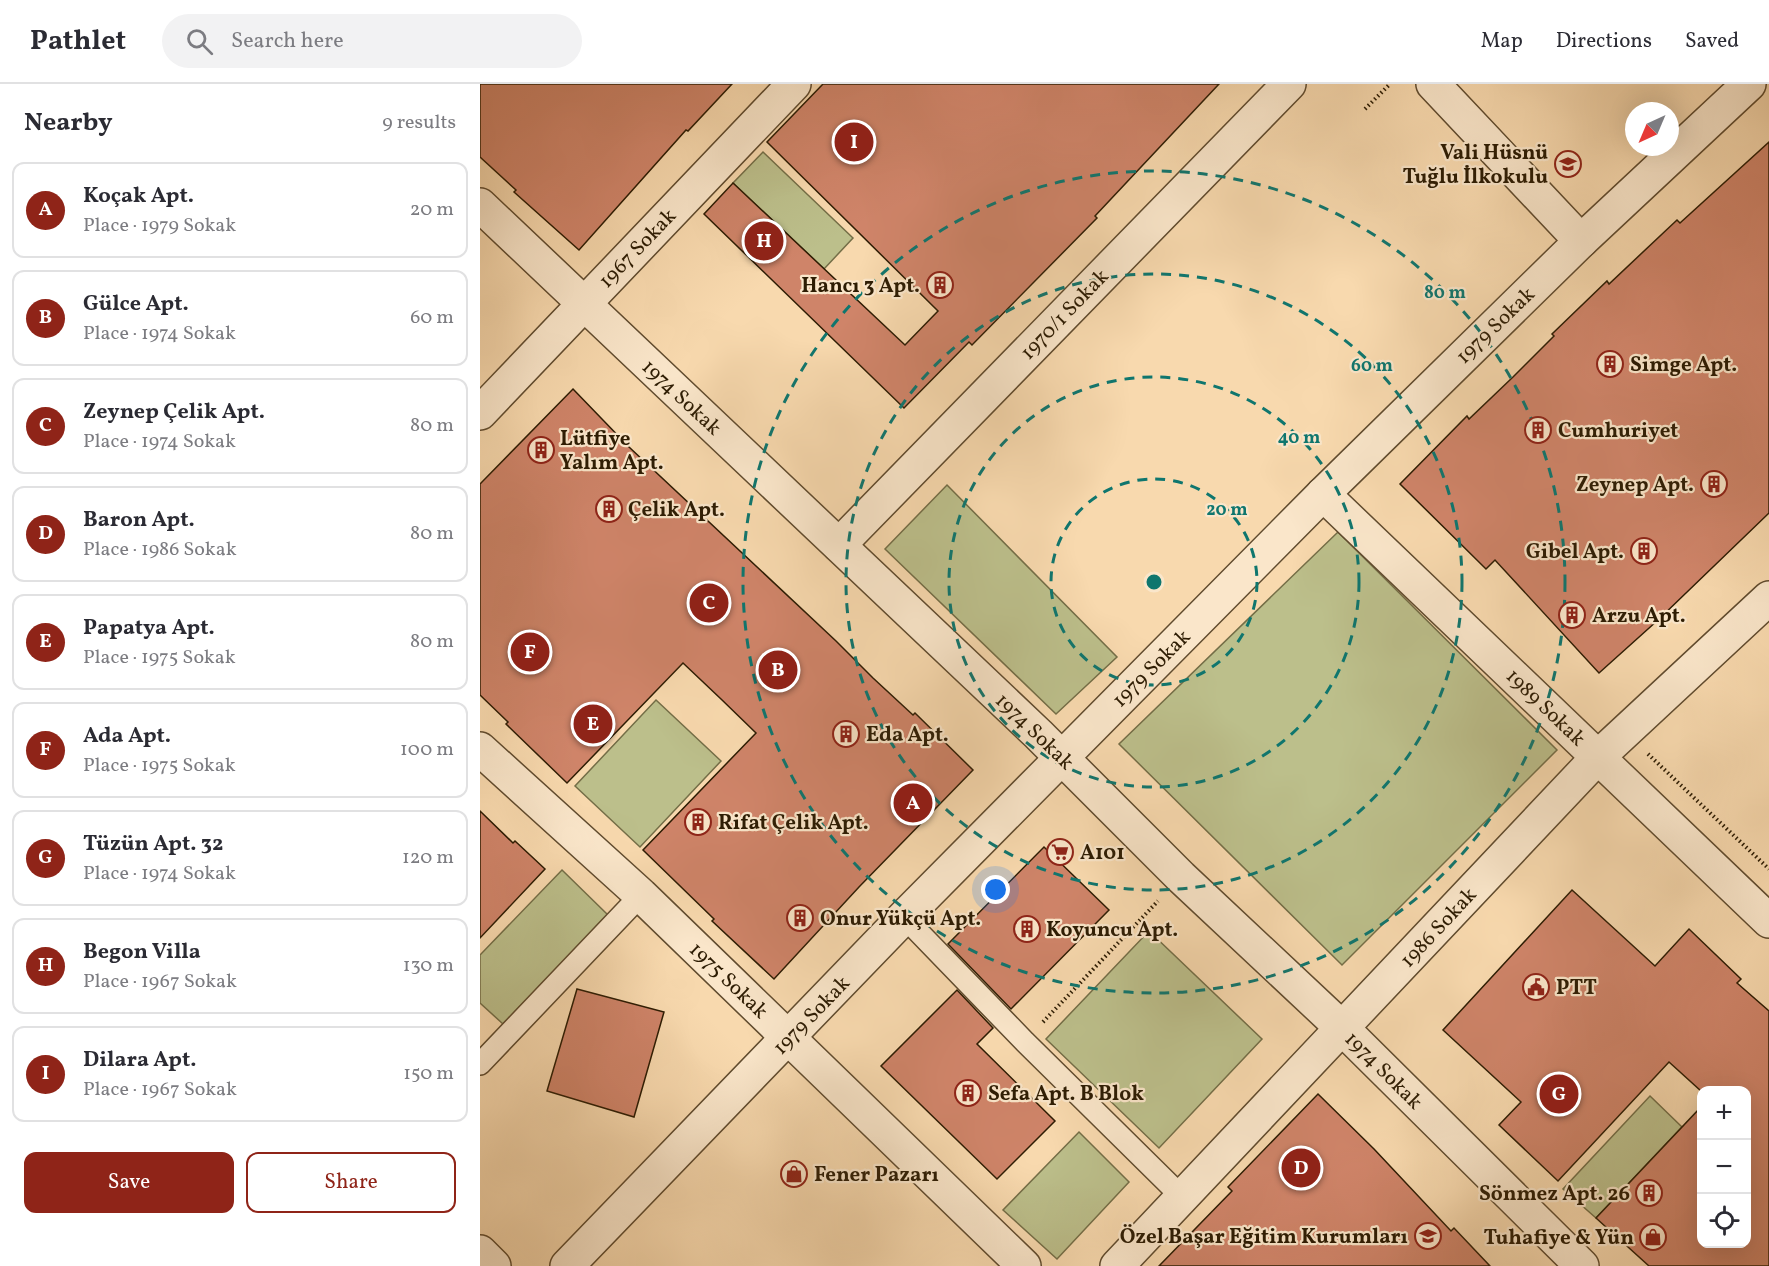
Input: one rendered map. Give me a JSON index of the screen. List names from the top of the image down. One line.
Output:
{"streets":{"street":["1967 Sokak","1970/1 Sokak","1979 Sokak","1974 Sokak","1989 Sokak","1986 Sokak","1975 Sokak"]},"crossings":[["1967 Sokak","1974 Sokak"],["1970/1 Sokak","1974 Sokak"],["1979 Sokak","1974 Sokak"],["1979 Sokak","1989 Sokak"],["1979 Sokak","1975 Sokak"],["1974 Sokak","1986 Sokak"],["1989 Sokak","1986 Sokak"]],"places":{"school or university":["Vali Hüsnü Tuğlu İlkokulu","Özel Başar Eğitim Kurumları"],"building":["Hancı 3 Apt.","Simge Apt.","Cumhuriyet","Lütfiye Yalım Apt.","Zeynep Apt.","Çelik Apt.","Gibel Apt.","Arzu Apt.","Eda Apt.","Rifat Çelik Apt.","Onur Yükçü Apt.","Koyuncu Apt.","Sefa Apt. B Blok","Sönmez Apt. 26"],"supermarket":["A101"],"public building":["PTT"],"shop":["Fener Pazarı","Tuhafiye & Yün"]},"north":"bottom left","page":{"header":"Pathlet","search":"Search here","nav":["Map","Directions","Saved"],"heading":["Nearby","9 results"],"pins":["I","H","C","F","B","E","A","G","D"],"list":[{"mark":"A","name":"Koçak Apt.","note":"Place · 1979 Sokak","value":"20 m"},{"mark":"B","name":"Gülce Apt.","note":"Place · 1974 Sokak","value":"60 m"},{"mark":"C","name":"Zeynep Çelik Apt.","note":"Place · 1974 Sokak","value":"80 m"},{"mark":"D","name":"Baron Apt.","note":"Place · 1986 Sokak","value":"80 m"},{"mark":"E","name":"Papatya Apt.","note":"Place · 1975 Sokak","value":"80 m"},{"mark":"F","name":"Ada Apt.","note":"Place · 1975 Sokak","value":"100 m"},{"mark":"G","name":"Tüzün Apt. 32","note":"Place · 1974 Sokak","value":"120 m"},{"mark":"H","name":"Begon Villa","note":"Place · 1967 Sokak","value":"130 m"},{"mark":"I","name":"Dilara Apt.","note":"Place · 1967 Sokak","value":"150 m"}],"map_buttons":["+","−"],"buttons":["Save","Share"]},"rings":["80 m","60 m","40 m","20 m"]}
